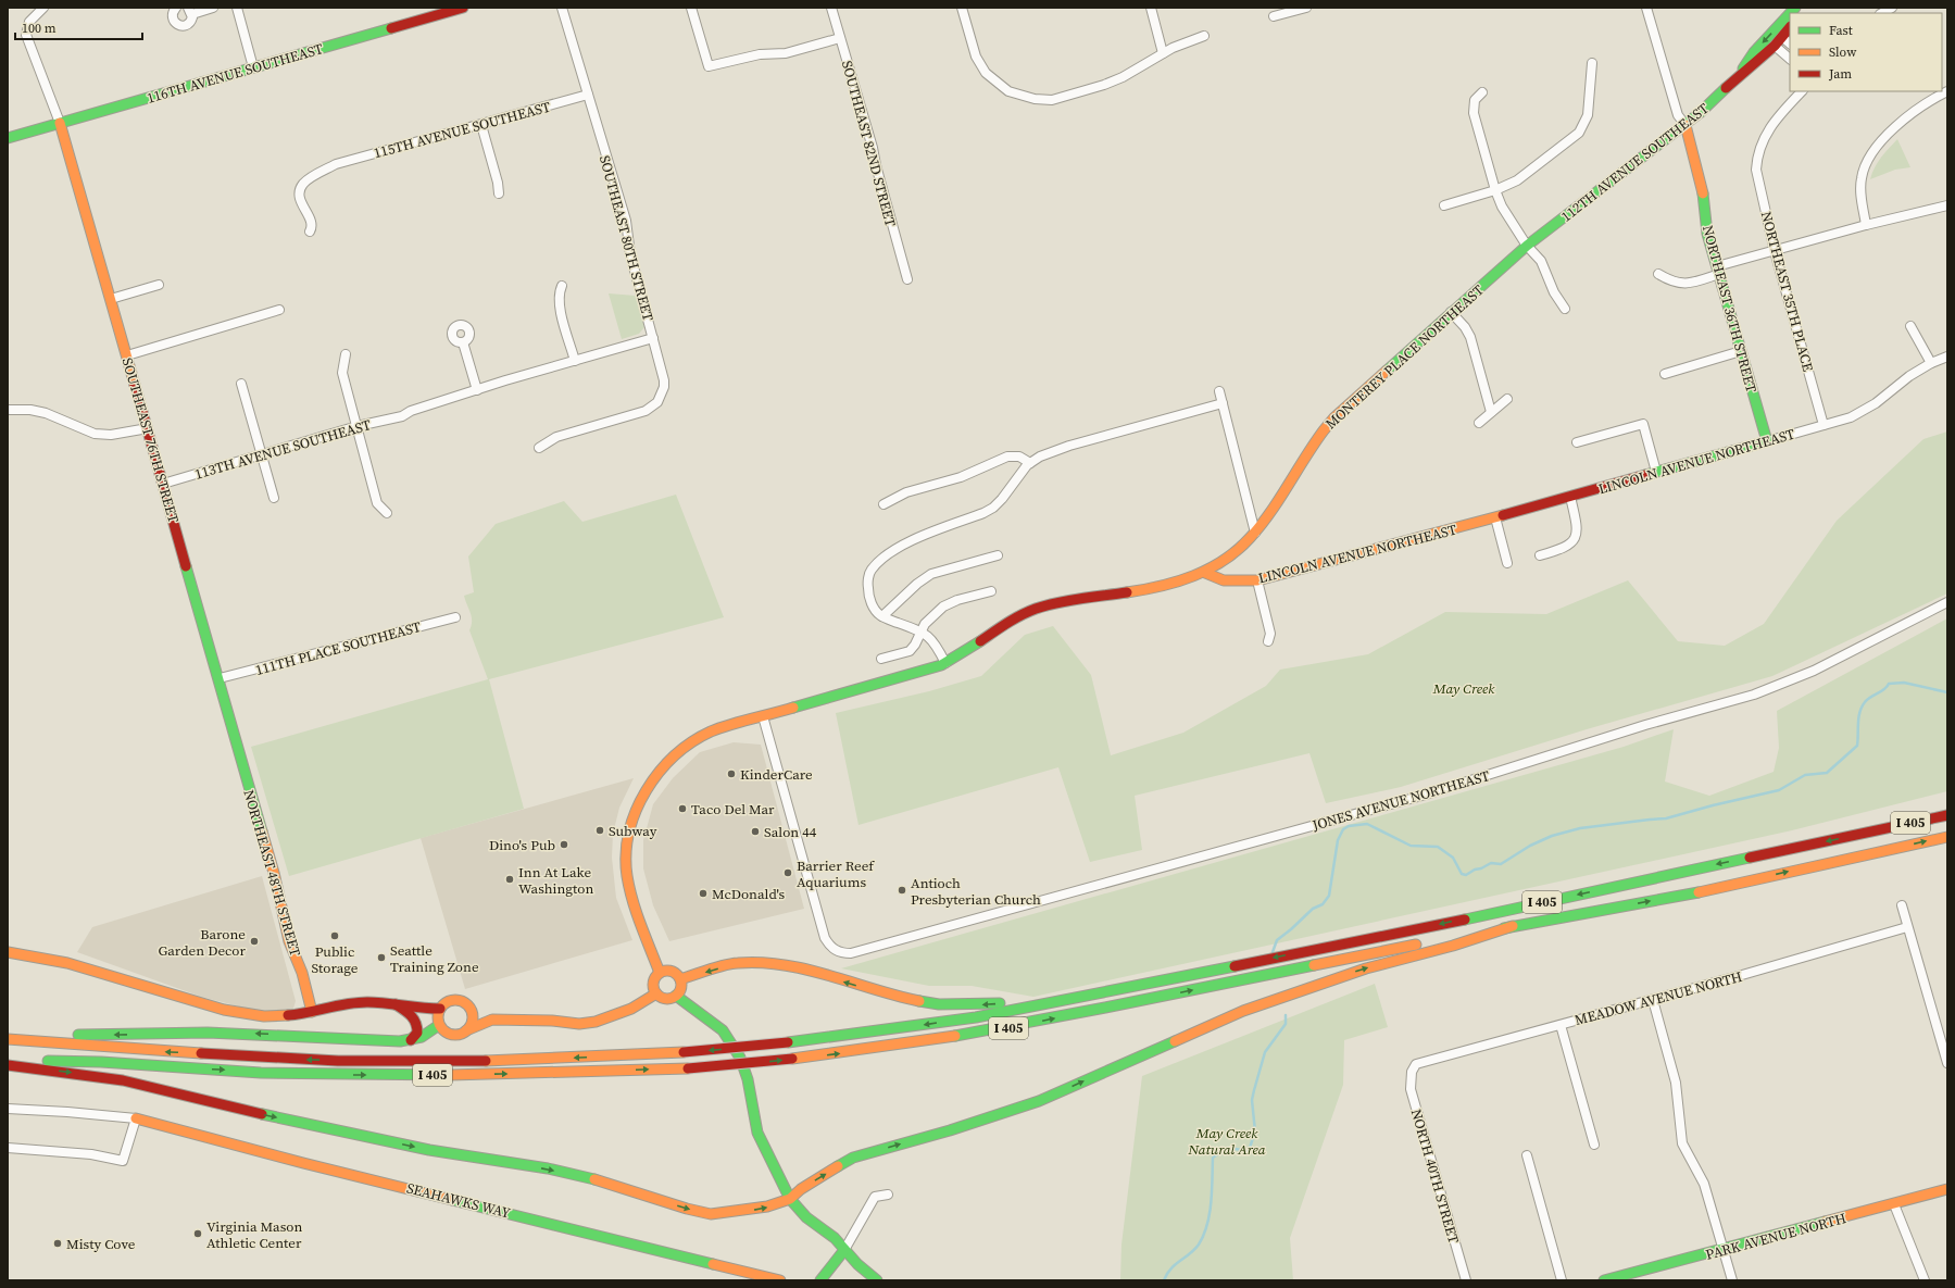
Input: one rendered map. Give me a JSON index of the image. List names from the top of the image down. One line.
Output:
{"streets":{"main road":["116TH AVENUE SOUTHEAST","112TH AVENUE SOUTHEAST","NORTHEAST 36TH STREET","MONTEREY PLACE NORTHEAST","SOUTHEAST 76TH STREET","LINCOLN AVENUE NORTHEAST","I 405","NORTHEAST 48TH STREET","SEAHAWKS WAY","PARK AVENUE NORTH"],"street":["115TH AVENUE SOUTHEAST","SOUTHEAST 82ND STREET","SOUTHEAST 80TH STREET","NORTHEAST 35TH PLACE","113TH AVENUE SOUTHEAST","111TH PLACE SOUTHEAST","JONES AVENUE NORTHEAST","MEADOW AVENUE NORTH","NORTH 40TH STREET"]},"crossings":[["116TH AVENUE SOUTHEAST","SOUTHEAST 76TH STREET"],["115TH AVENUE SOUTHEAST","SOUTHEAST 80TH STREET"],["112TH AVENUE SOUTHEAST","NORTHEAST 36TH STREET"],["112TH AVENUE SOUTHEAST","MONTEREY PLACE NORTHEAST"],["NORTHEAST 35TH PLACE","LINCOLN AVENUE NORTHEAST"],["NORTHEAST 36TH STREET","LINCOLN AVENUE NORTHEAST"],["MONTEREY PLACE NORTHEAST","LINCOLN AVENUE NORTHEAST"],["SOUTHEAST 76TH STREET","113TH AVENUE SOUTHEAST"],["SOUTHEAST 76TH STREET","111TH PLACE SOUTHEAST"],["SOUTHEAST 76TH STREET","NORTHEAST 48TH STREET"],["MEADOW AVENUE NORTH","NORTH 40TH STREET"]],"parks":["May Creek","May Creek Natural Area"],"places":["KinderCare","Taco Del Mar","Subway","Salon 44","Dino's Pub","Barrier Reef Aquariums","Inn At Lake Washington","Antioch Presbyterian Church","McDonald's","Public Storage","Barone Garden Decor","Seattle Training Zone","Virginia Mason Athletic Center","Misty Cove"],"legend":["Fast","Slow","Jam"],"scale_bar":"100 m"}
